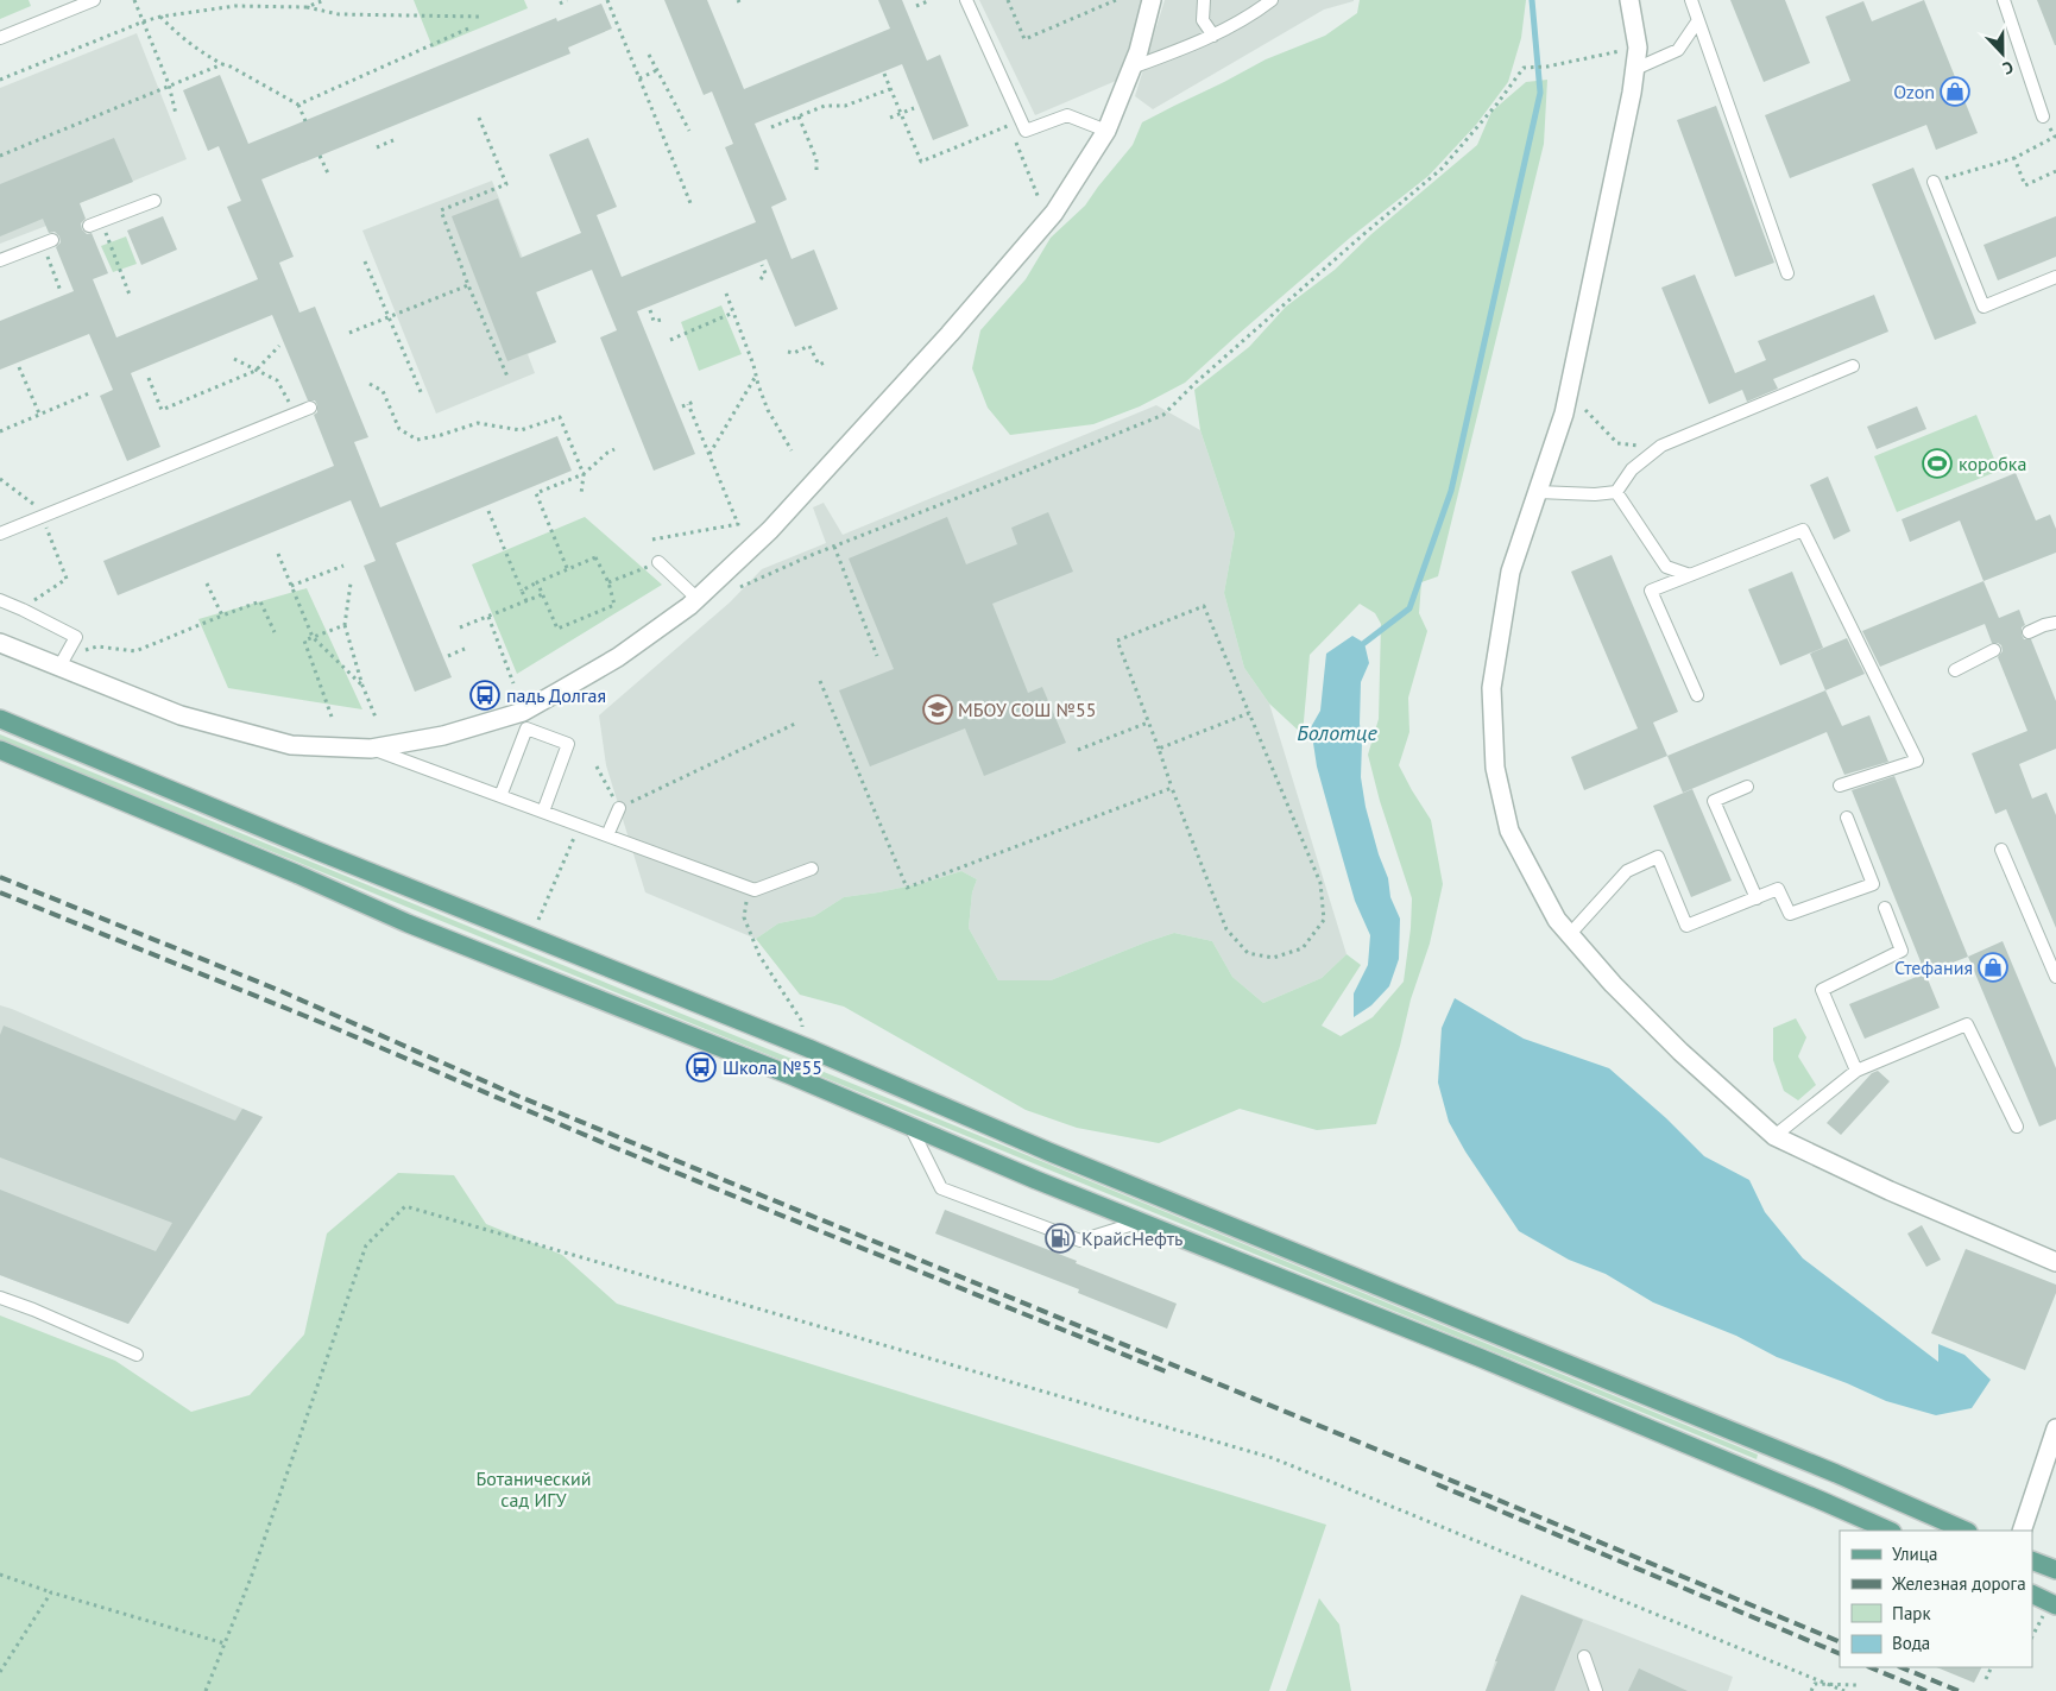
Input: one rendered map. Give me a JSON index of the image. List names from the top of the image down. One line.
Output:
{"water":["Болотце"],"parks":["Ботанический сад ИГУ"],"places":{"shop":["Ozon","Стефания"],"sports":["коробка"],"bus stop":["падь Долгая","Школа №55"],"school or university":["МБОУ СОШ №55"],"fuel station":["КрайсНефть"]},"legend":["Улица","Железная дорога","Парк","Вода"],"north":"bottom"}
